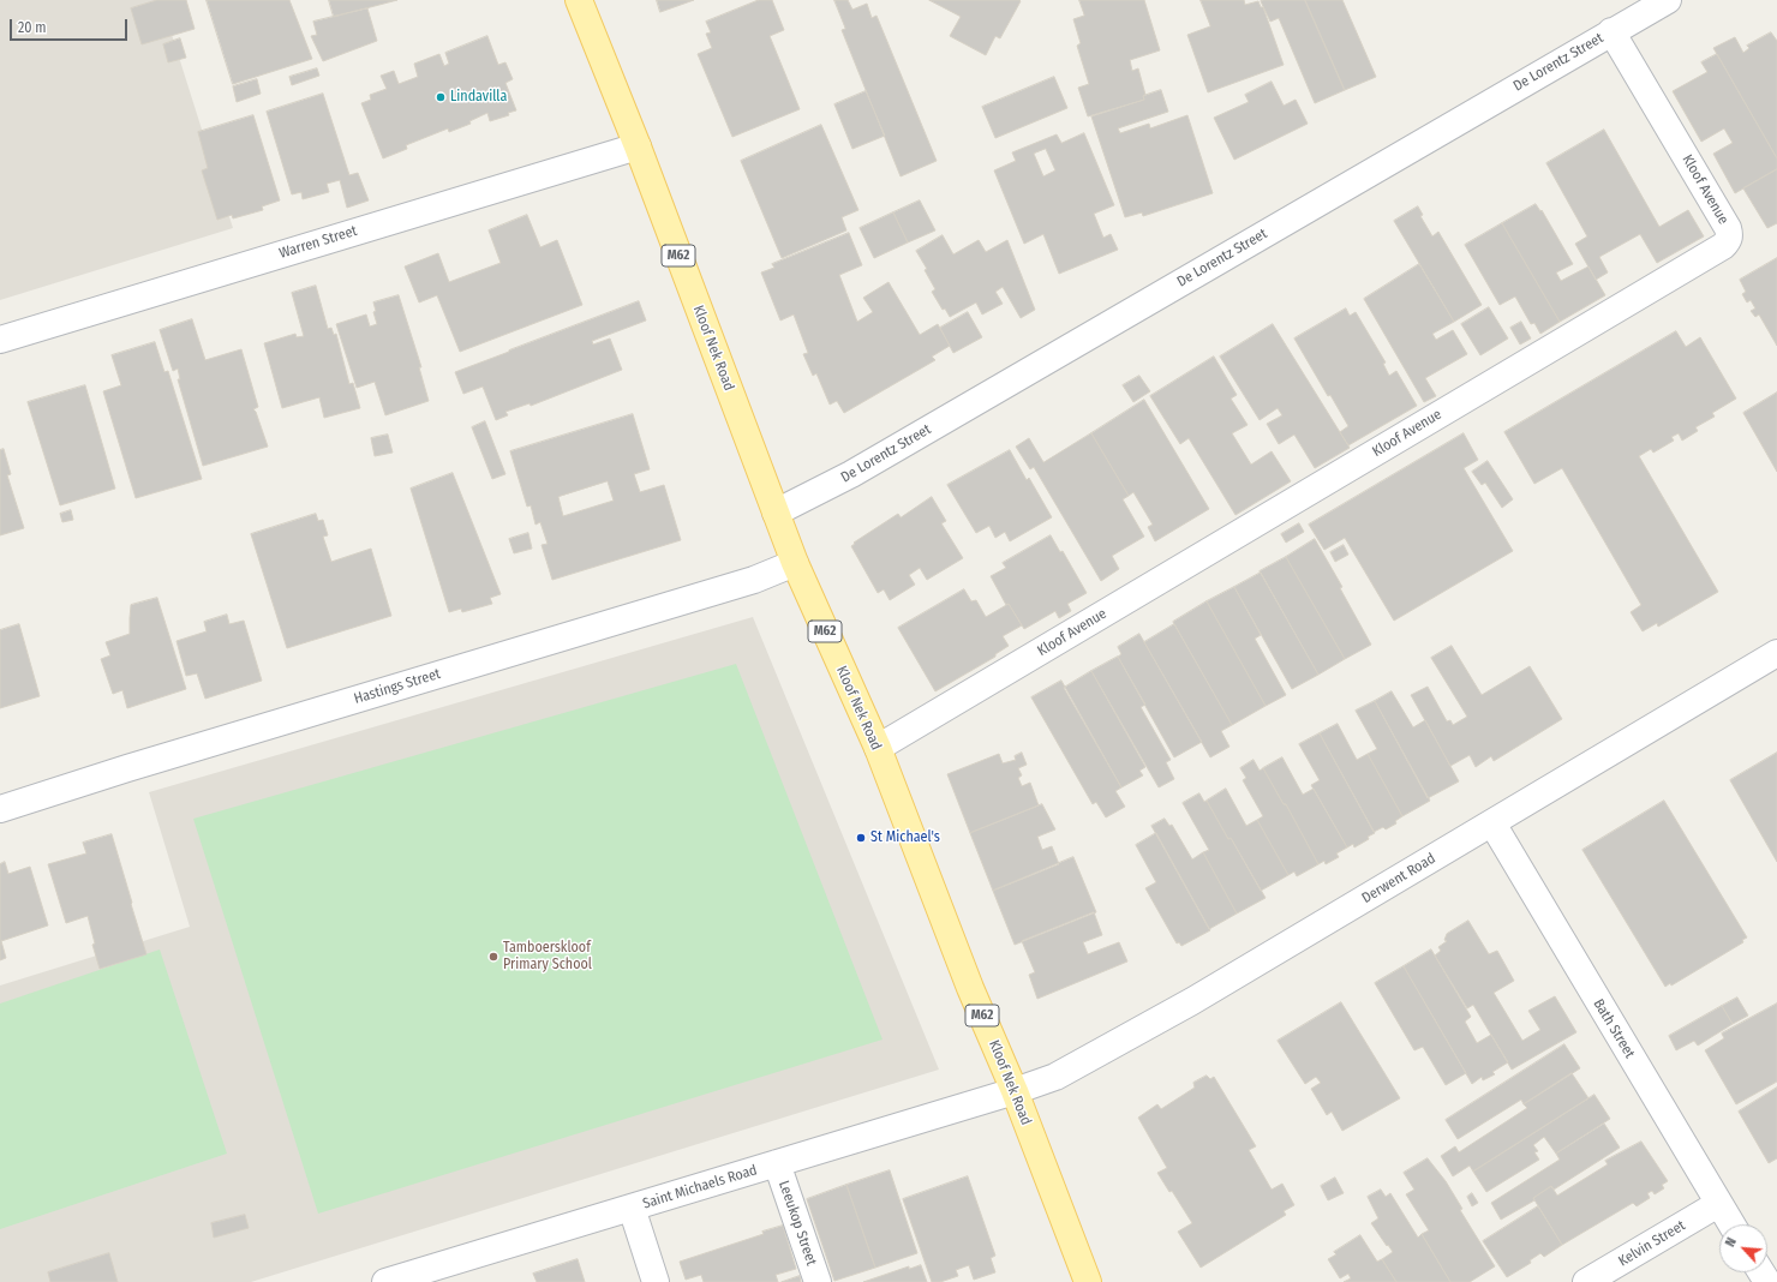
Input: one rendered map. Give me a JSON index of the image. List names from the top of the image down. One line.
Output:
{"streets":{"main road":["M62","Kloof Nek Road"],"street":["De Lorentz Street","Kloof Avenue","Warren Street","Hastings Street","Derwent Road","Bath Street","Saint Michaels Road","Leeukop Street","Kelvin Street"]},"crossings":[["De Lorentz Street","Kloof Avenue"],["De Lorentz Street","Kloof Nek Road"],["Kloof Avenue","Kloof Nek Road"],["Warren Street","Kloof Nek Road"],["Kloof Nek Road","Hastings Street"],["Kloof Nek Road","Derwent Road"],["Kloof Nek Road","Saint Michaels Road"],["Derwent Road","Bath Street"],["Derwent Road","Saint Michaels Road"],["Bath Street","Kelvin Street"],["Saint Michaels Road","Leeukop Street"]],"places":["Lindavilla","St Michael's","Tamboerskloof Primary School"],"scale_bar":"20 m","north":"top left"}
